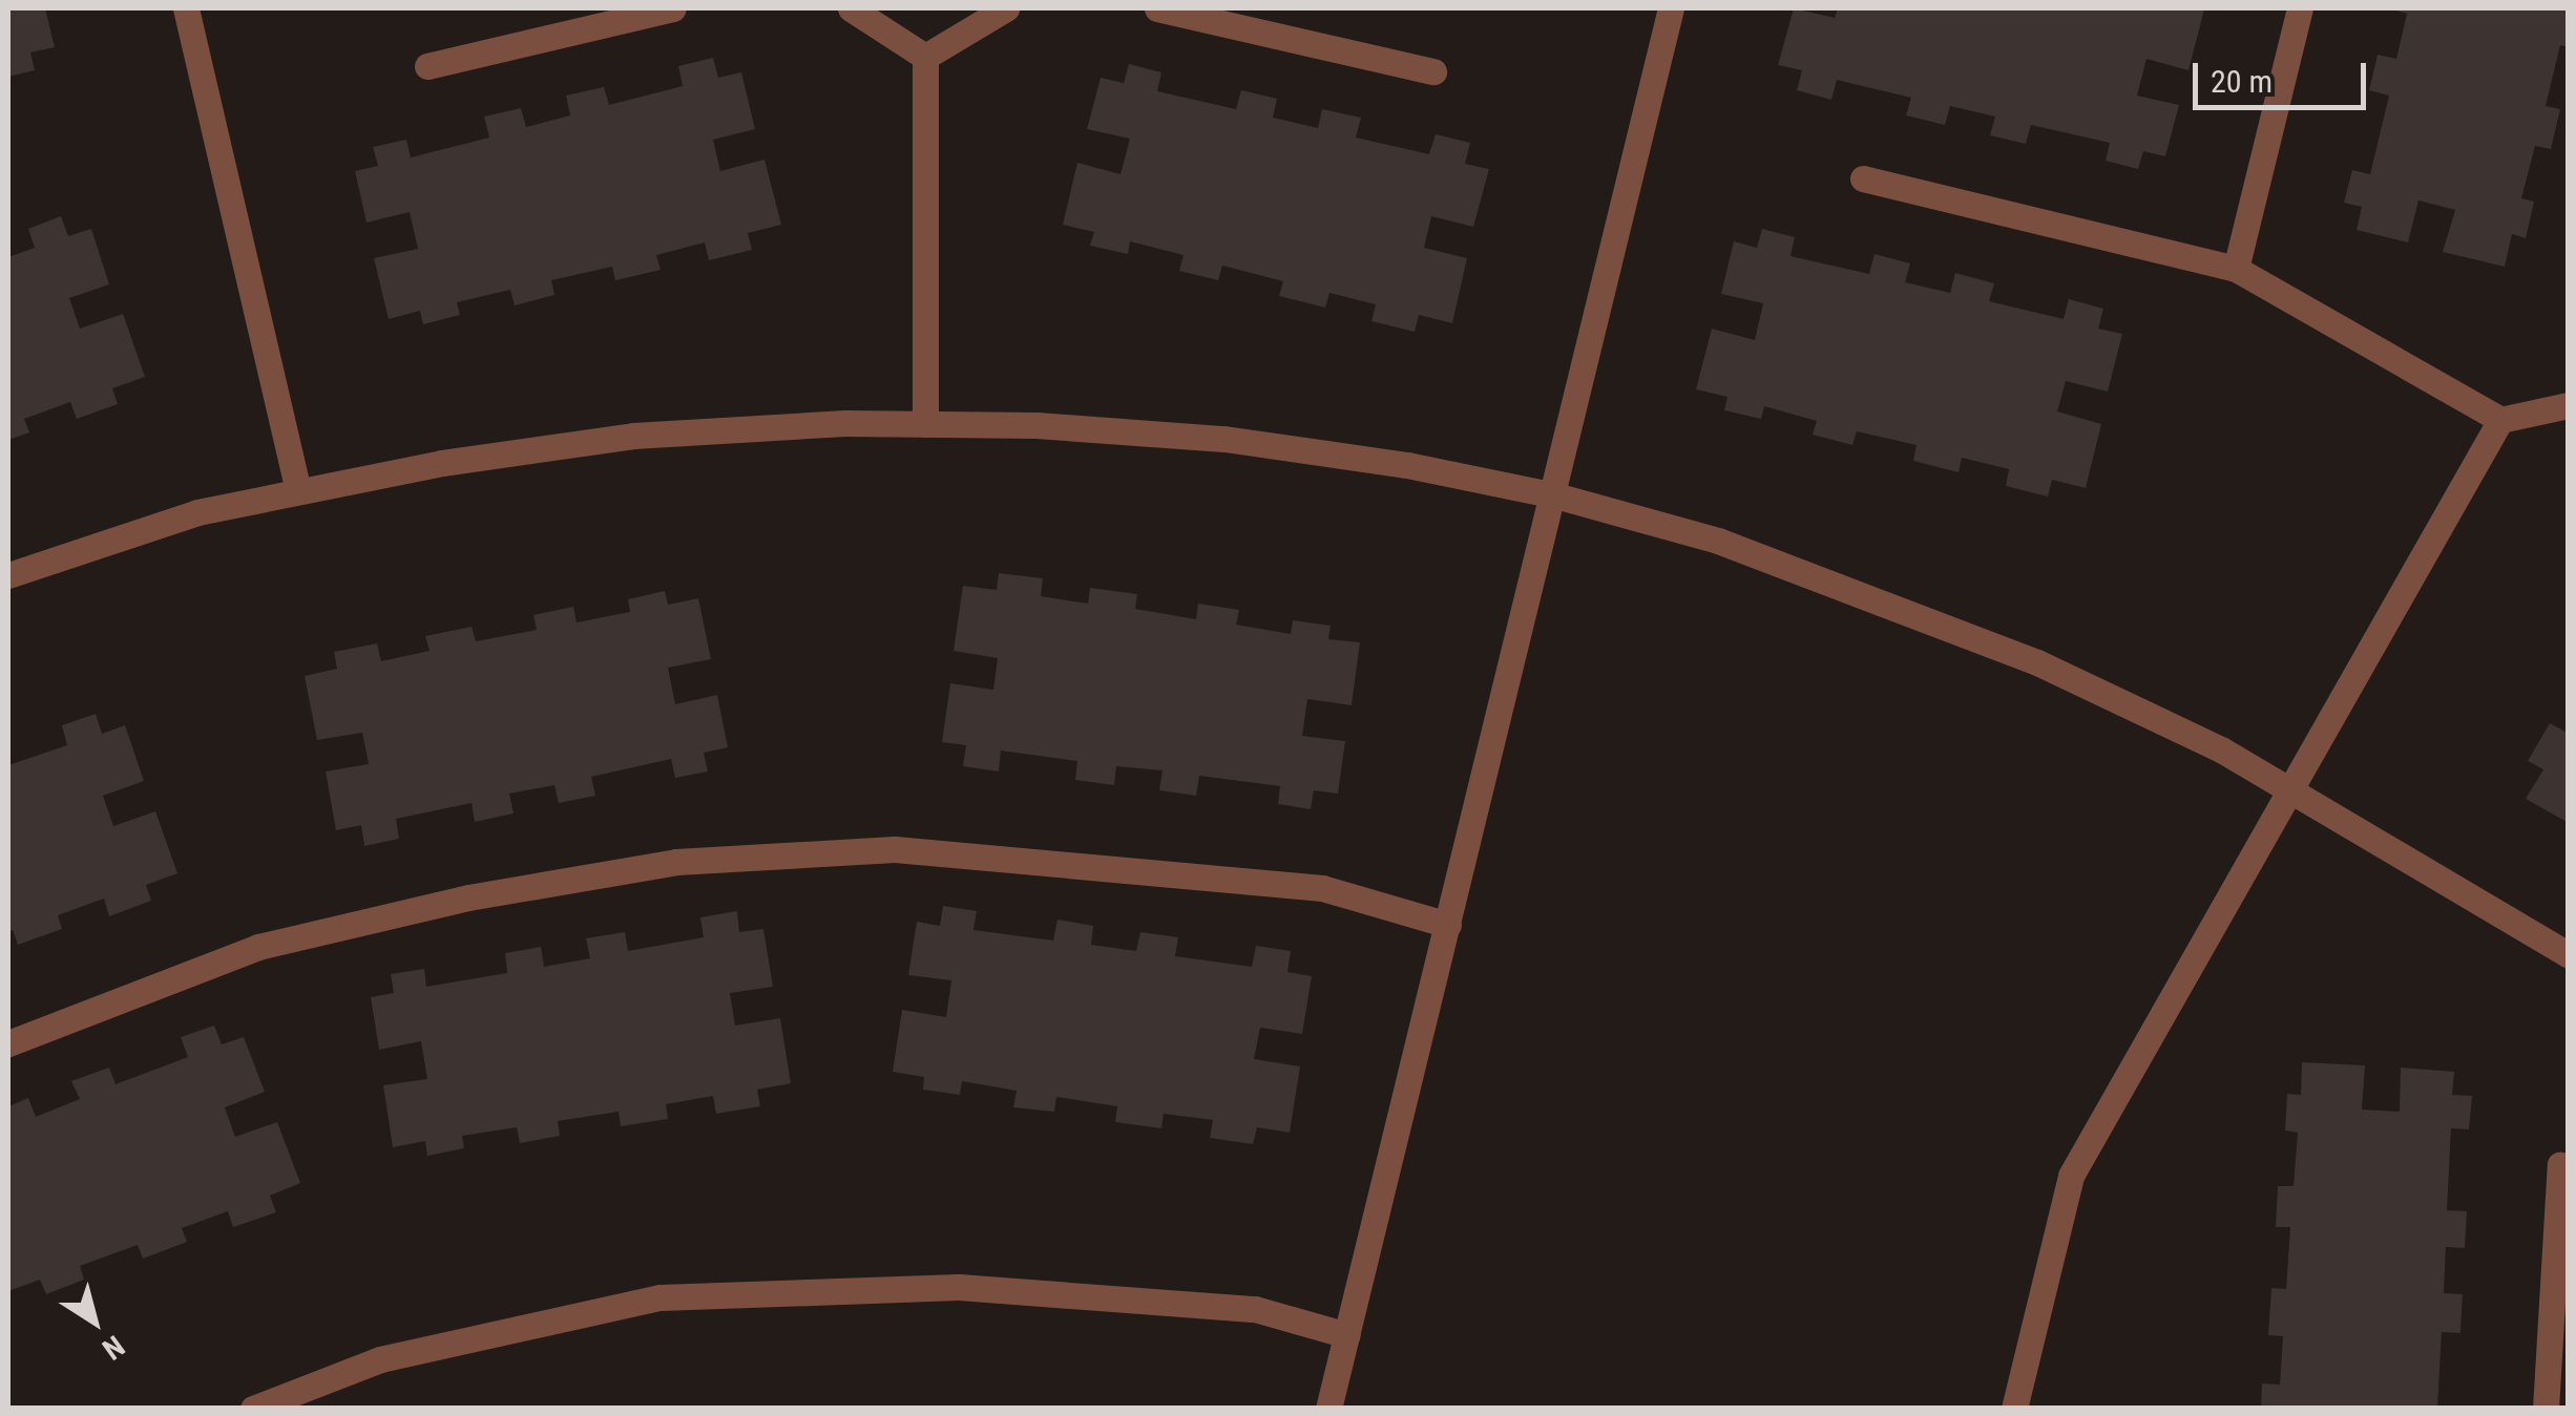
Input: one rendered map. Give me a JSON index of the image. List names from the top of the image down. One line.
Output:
{"scale_bar":"20 m","north":"bottom right"}
